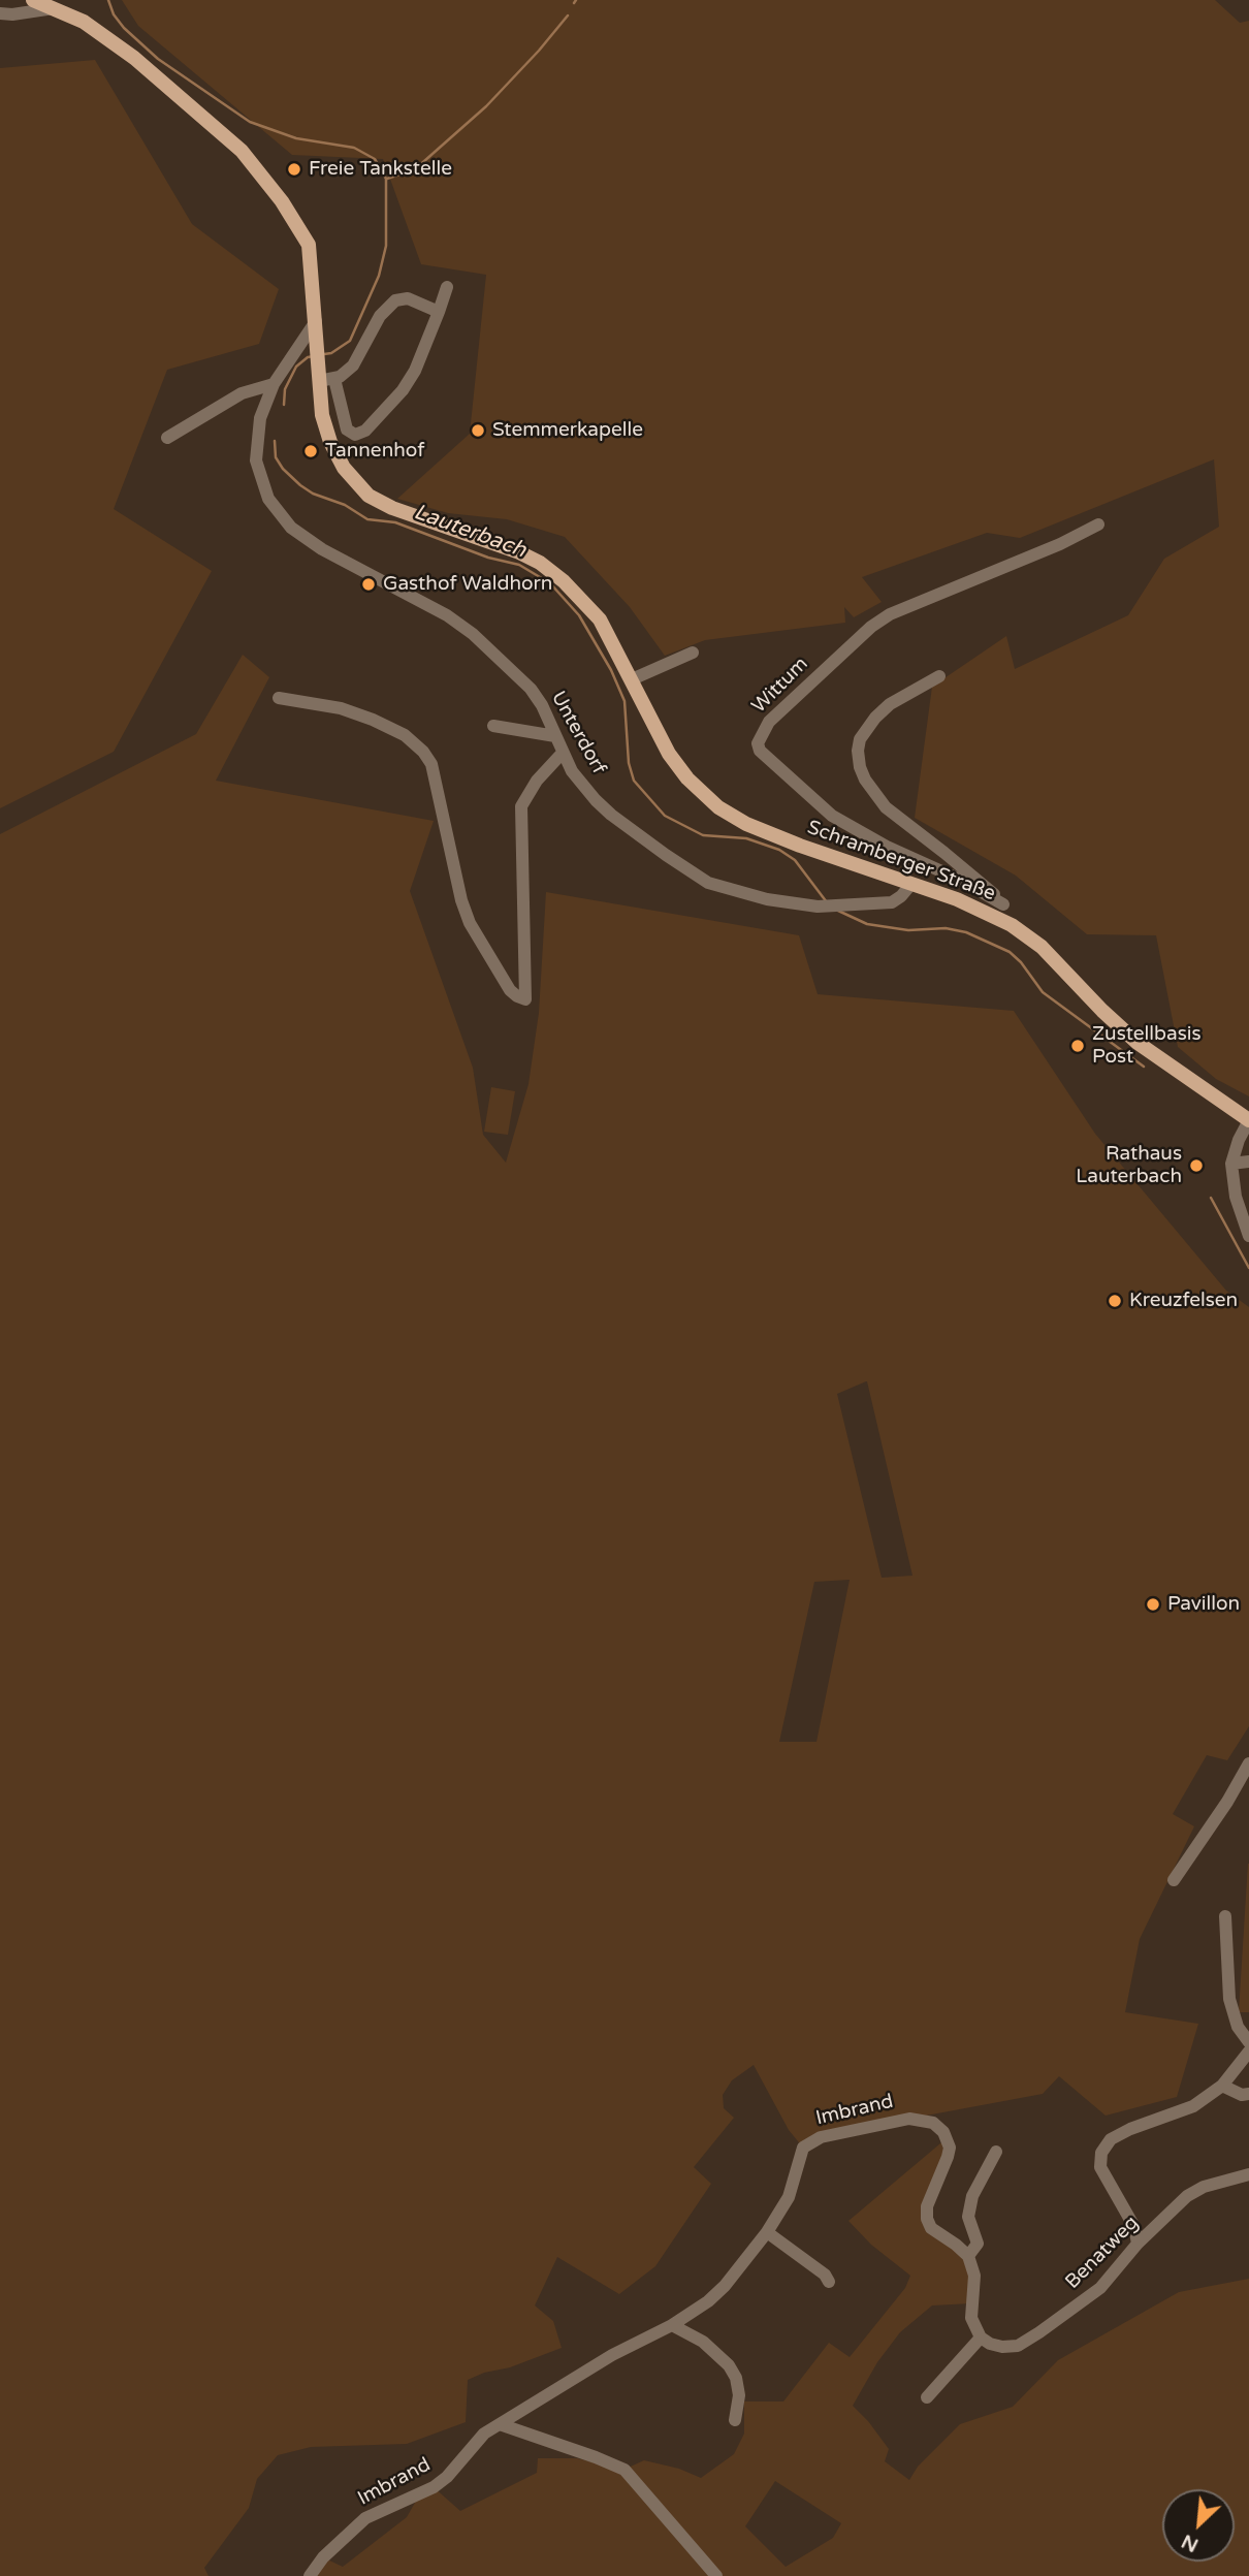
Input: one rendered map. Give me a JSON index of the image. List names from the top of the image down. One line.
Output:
{"streets":{"main road":["Schramberger Straße"],"street":["Wittum","Unterdorf","Imbrand","Benatweg"]},"crossings":[["Unterdorf","Schramberger Straße"]],"water":["Lauterbach"],"places":["Freie Tankstelle","Stemmerkapelle","Tannenhof","Gasthof Waldhorn","Zustellbasis Post","Rathaus Lauterbach","Kreuzfelsen","Pavillon"],"north":"bottom left"}
